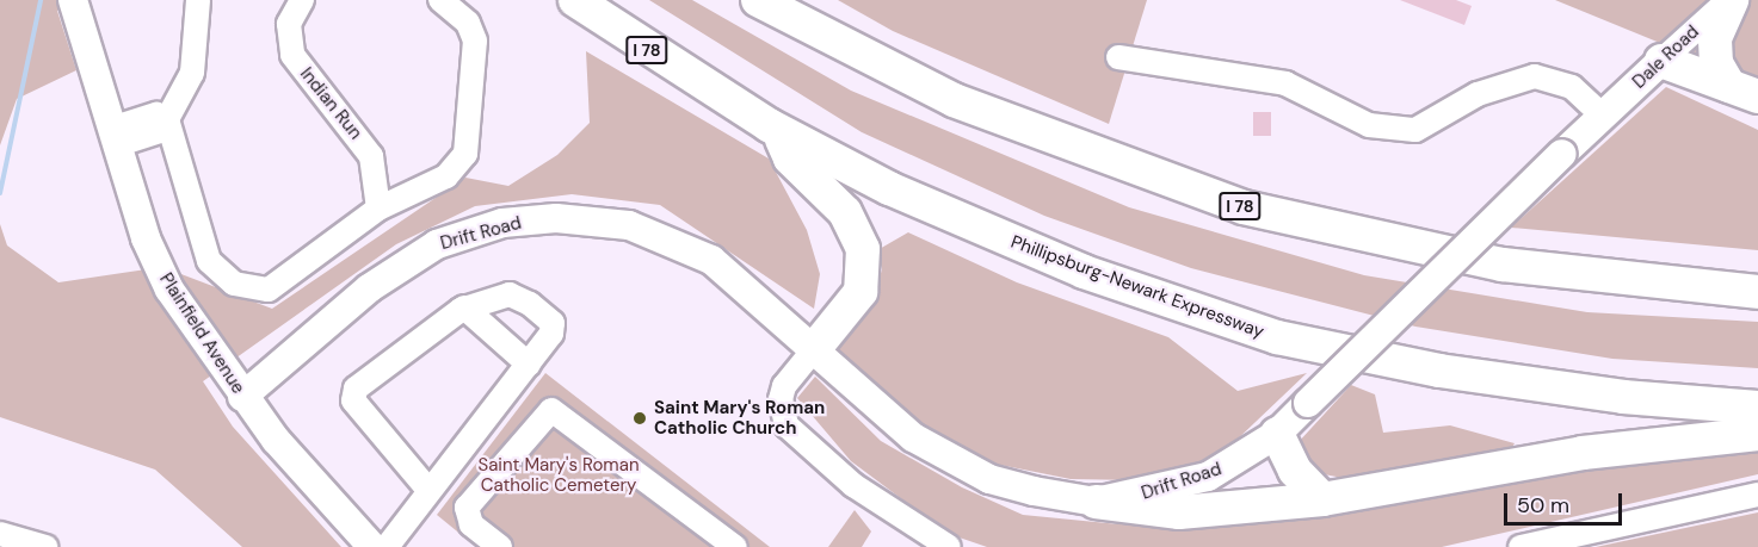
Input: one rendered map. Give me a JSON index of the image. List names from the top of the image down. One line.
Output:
{"streets":{"highway":["I 78","Phillipsburg-Newark Expressway"],"main road":["Dale Road","Drift Road","Plainfield Avenue"],"street":["Indian Run"]},"crossings":[["Dale Road","Drift Road"],["Drift Road","Plainfield Avenue"]],"parks":["Saint Mary's Roman Catholic Cemetery"],"places":["Saint Mary's Roman Catholic Church"],"scale_bar":"50 m"}
